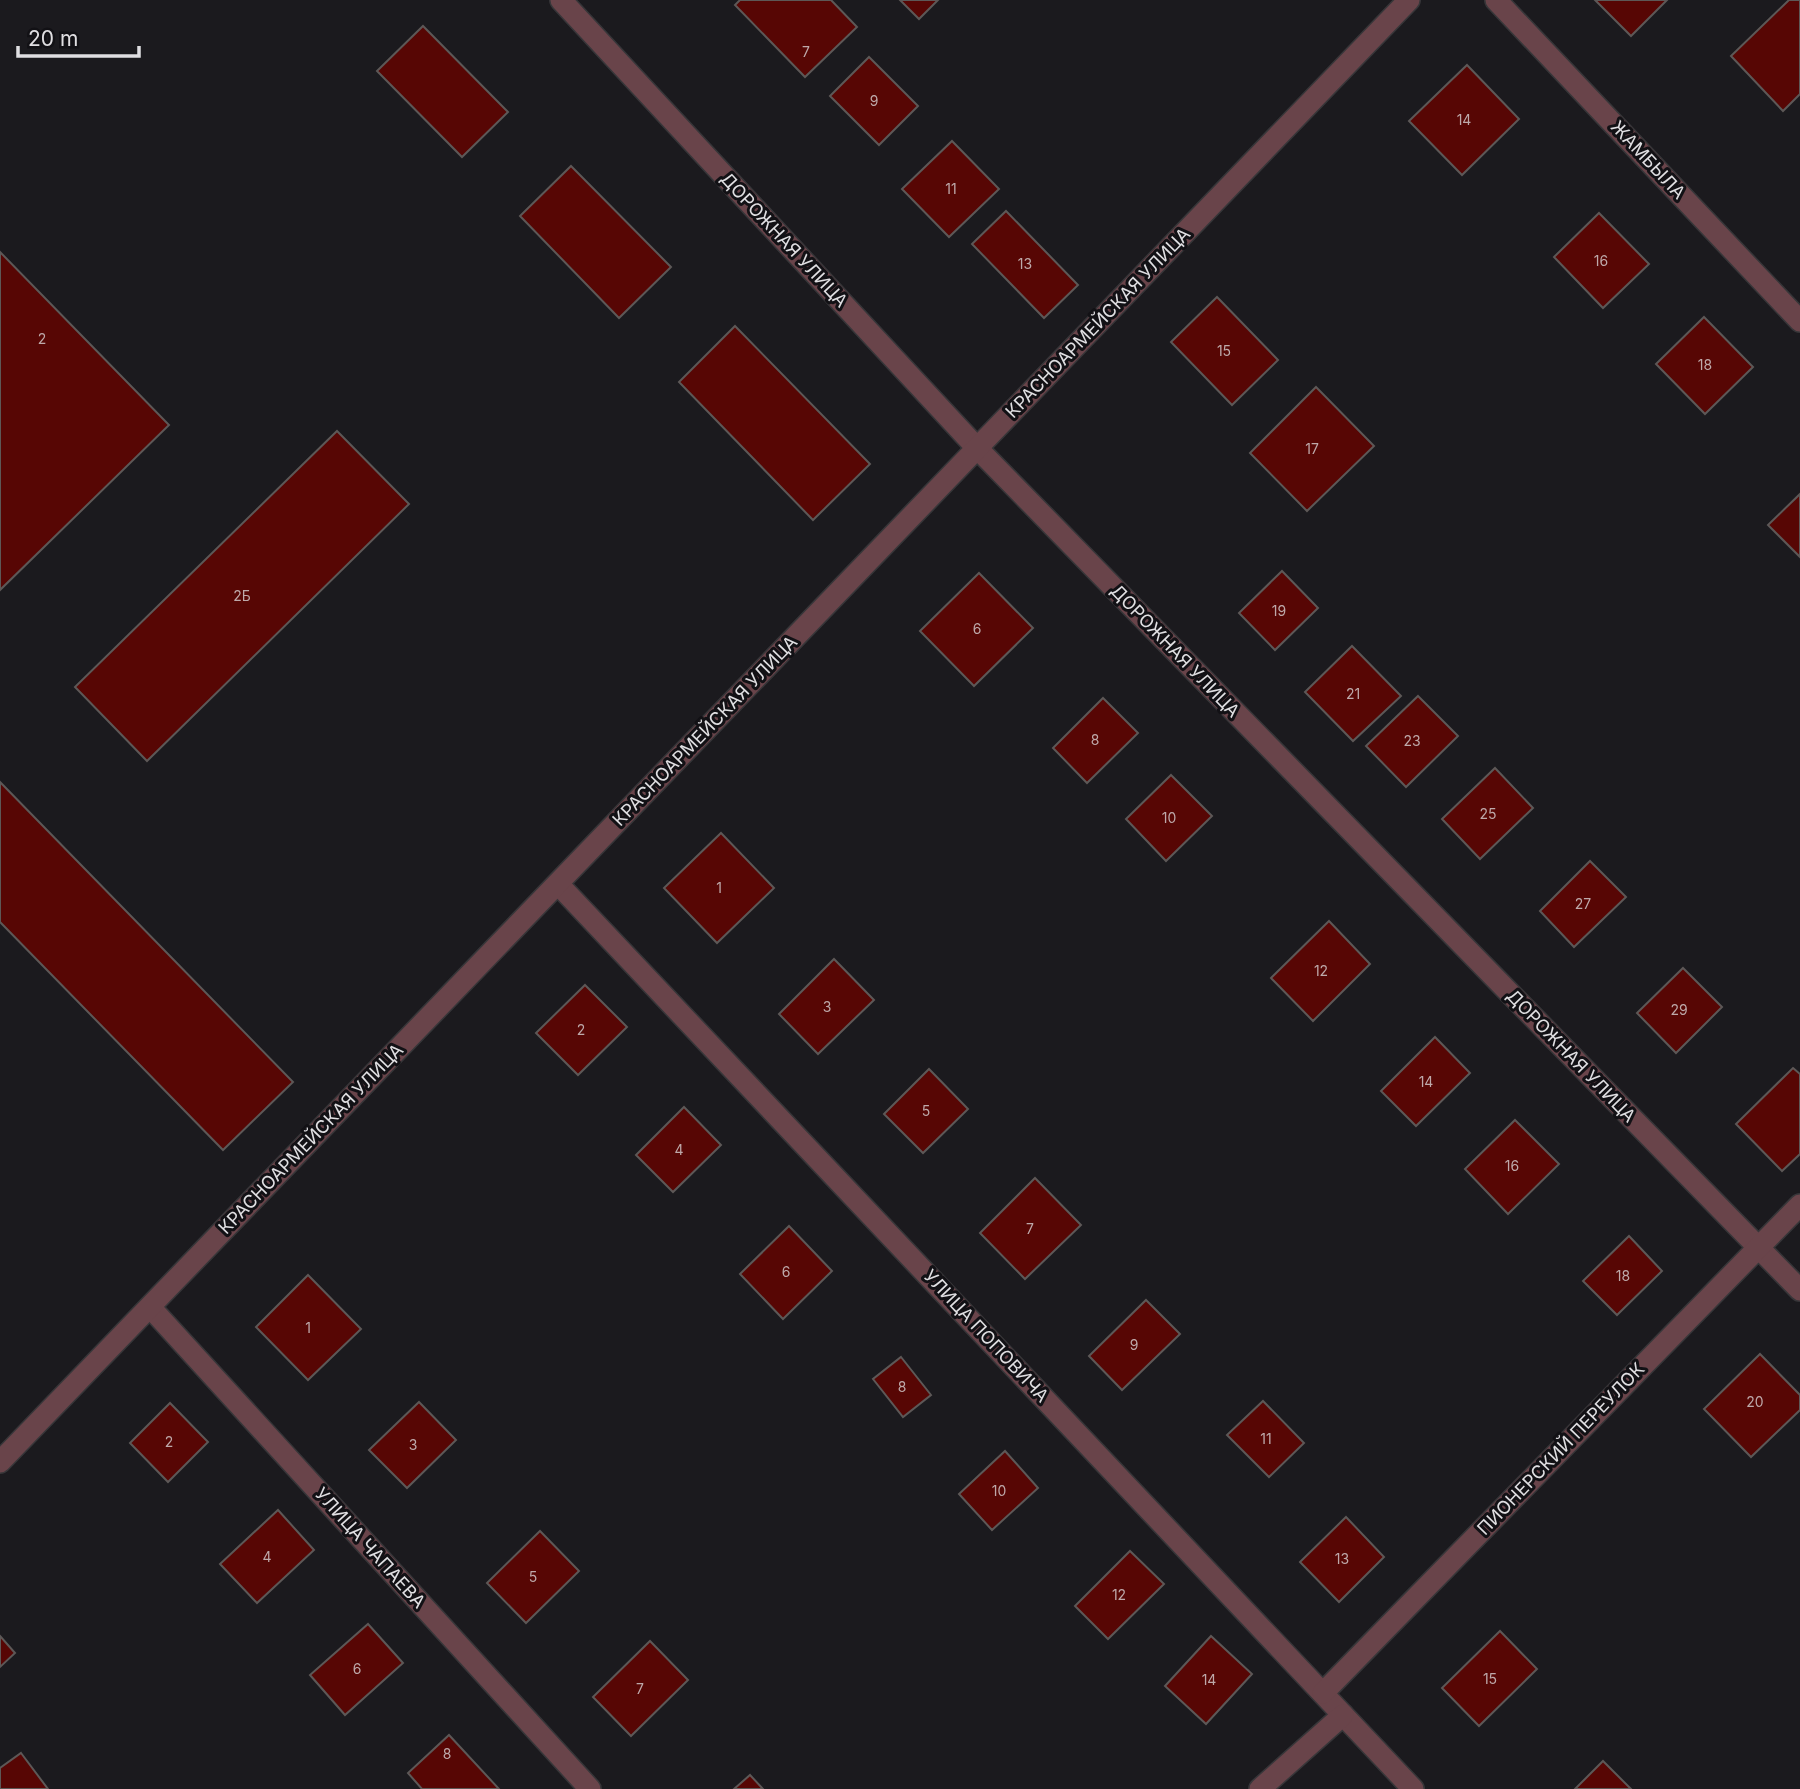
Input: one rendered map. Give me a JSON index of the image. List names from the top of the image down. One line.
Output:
{"streets":{"street":["ЖАМБЫЛА","ДОРОЖНАЯ УЛИЦА","КРАСНОАРМЕЙСКАЯ УЛИЦА","УЛИЦА ПОПОВИЧА","ПИОНЕРСКИЙ ПЕРЕУЛОК","УЛИЦА ЧАПАЕВА"]},"crossings":[["ДОРОЖНАЯ УЛИЦА","КРАСНОАРМЕЙСКАЯ УЛИЦА"],["ДОРОЖНАЯ УЛИЦА","ПИОНЕРСКИЙ ПЕРЕУЛОК"],["КРАСНОАРМЕЙСКАЯ УЛИЦА","УЛИЦА ПОПОВИЧА"],["КРАСНОАРМЕЙСКАЯ УЛИЦА","УЛИЦА ЧАПАЕВА"],["УЛИЦА ПОПОВИЧА","ПИОНЕРСКИЙ ПЕРЕУЛОК"]],"house_numbers":["7","9","14","11","16","13","2","15","18","17","2Б","19","6","21","8","23","25","10","1","27","12","3","29","2","14","5","4","16","7","6","18","1","9","8","20","11","2","3","10","4","13","5","12","6","15","14","7","8"],"scale_bar":"20 m"}
